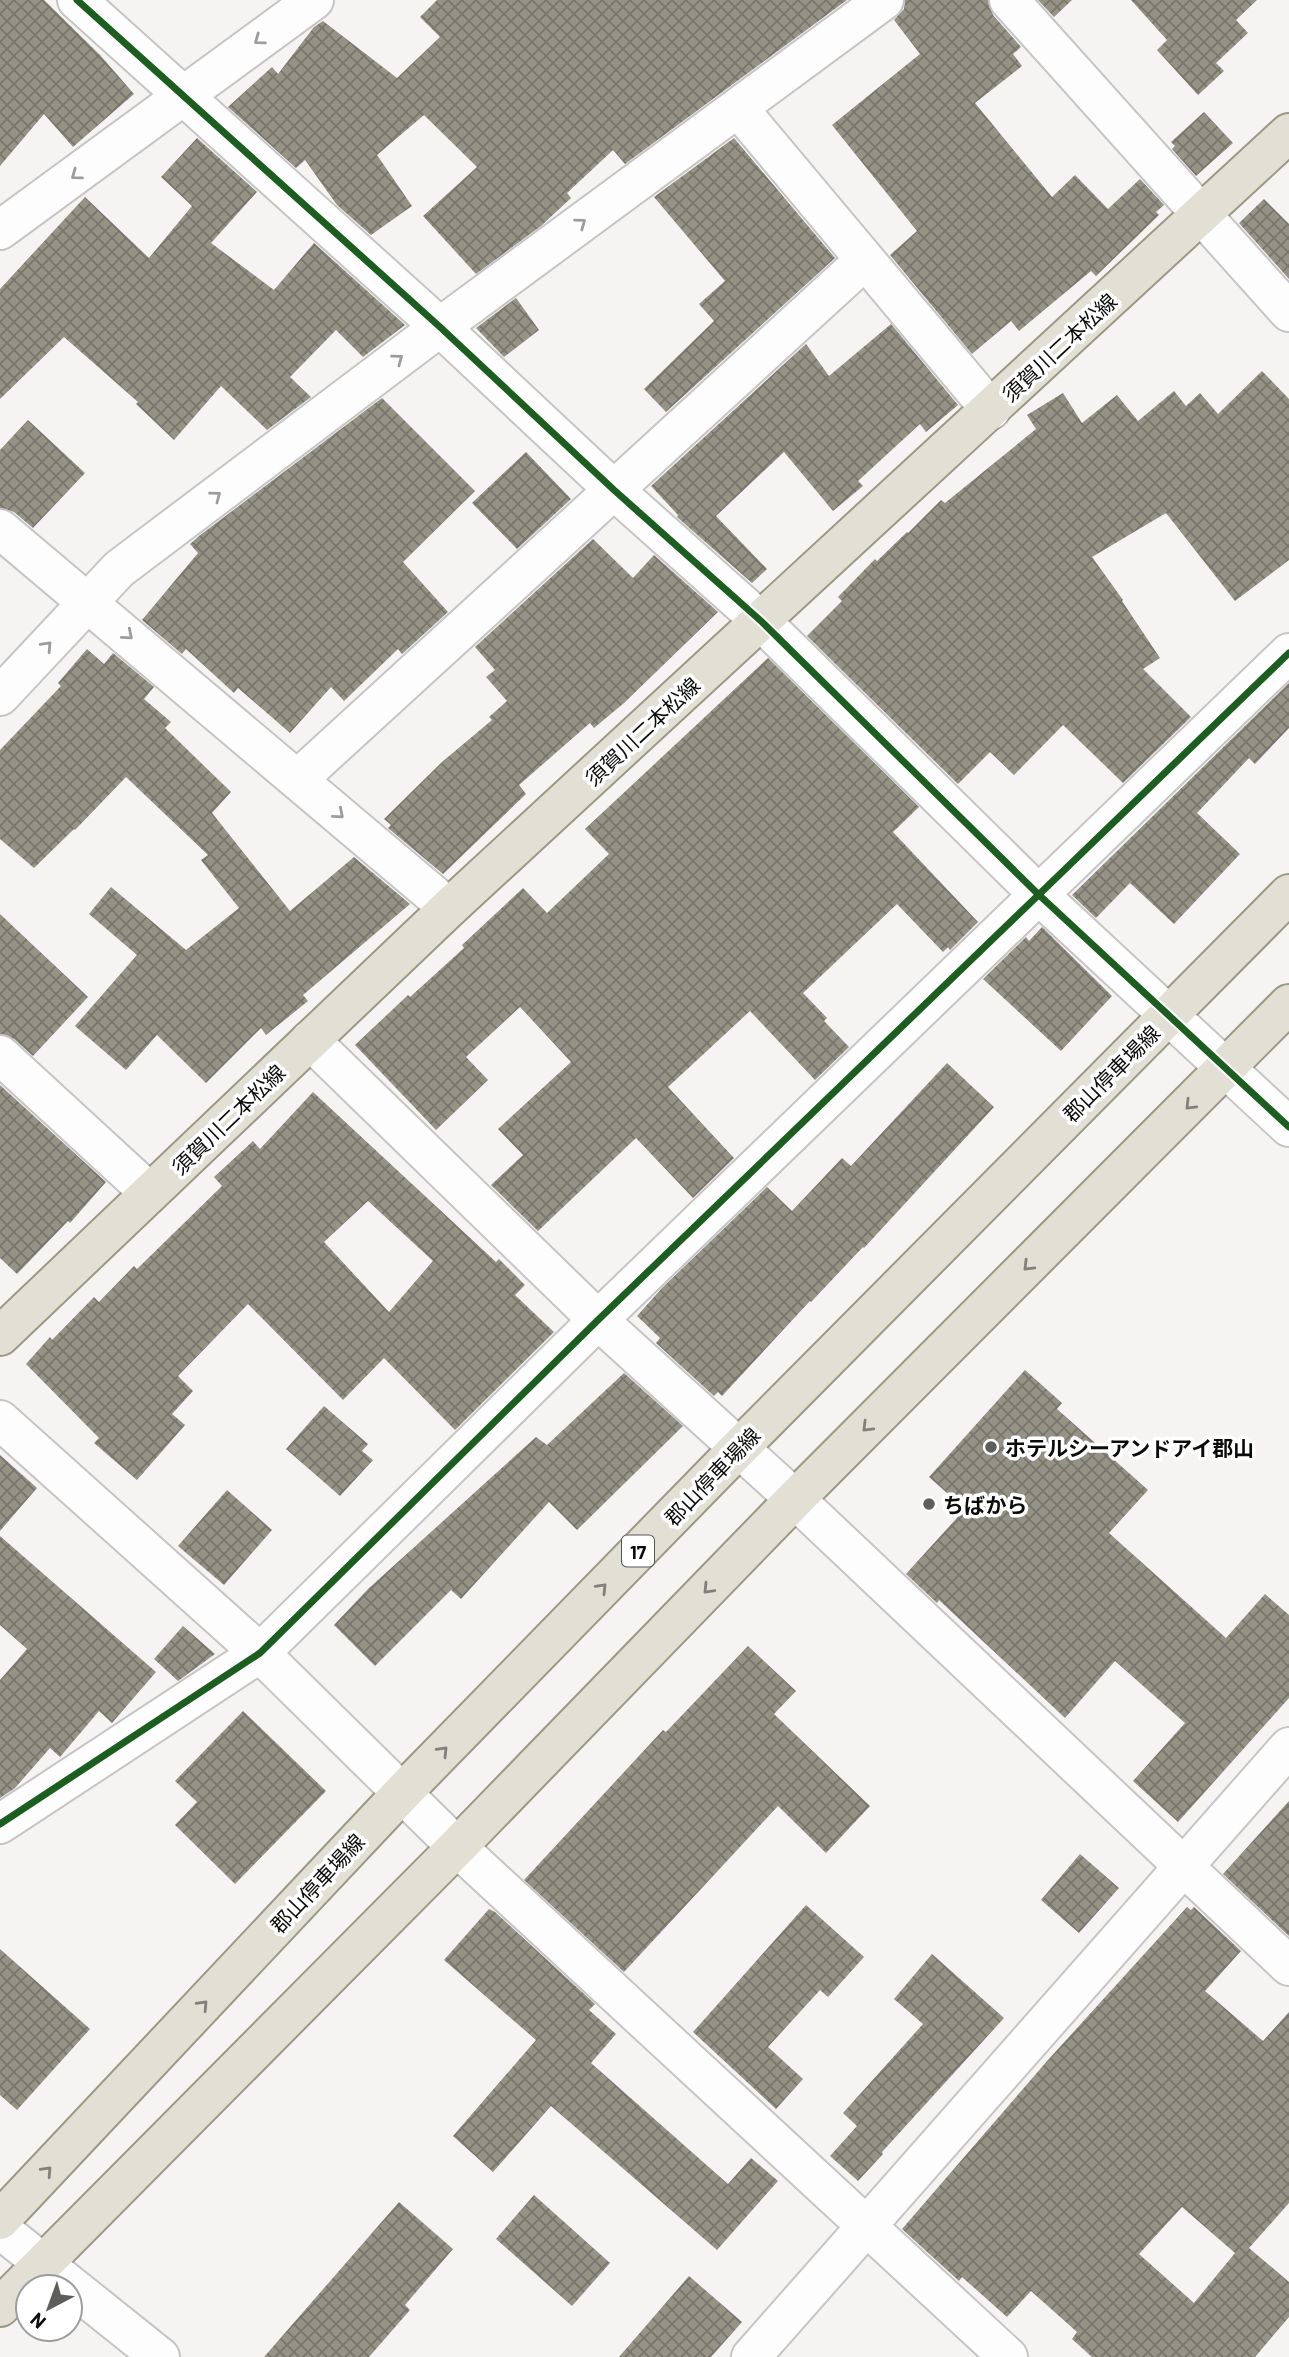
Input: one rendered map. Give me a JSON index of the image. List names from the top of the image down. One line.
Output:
{"streets":{"main road":["須賀川二本松線","郡山停車場線","17"]},"places":["ホテルシーアンドアイ郡山","ちばから"],"north":"bottom left"}
